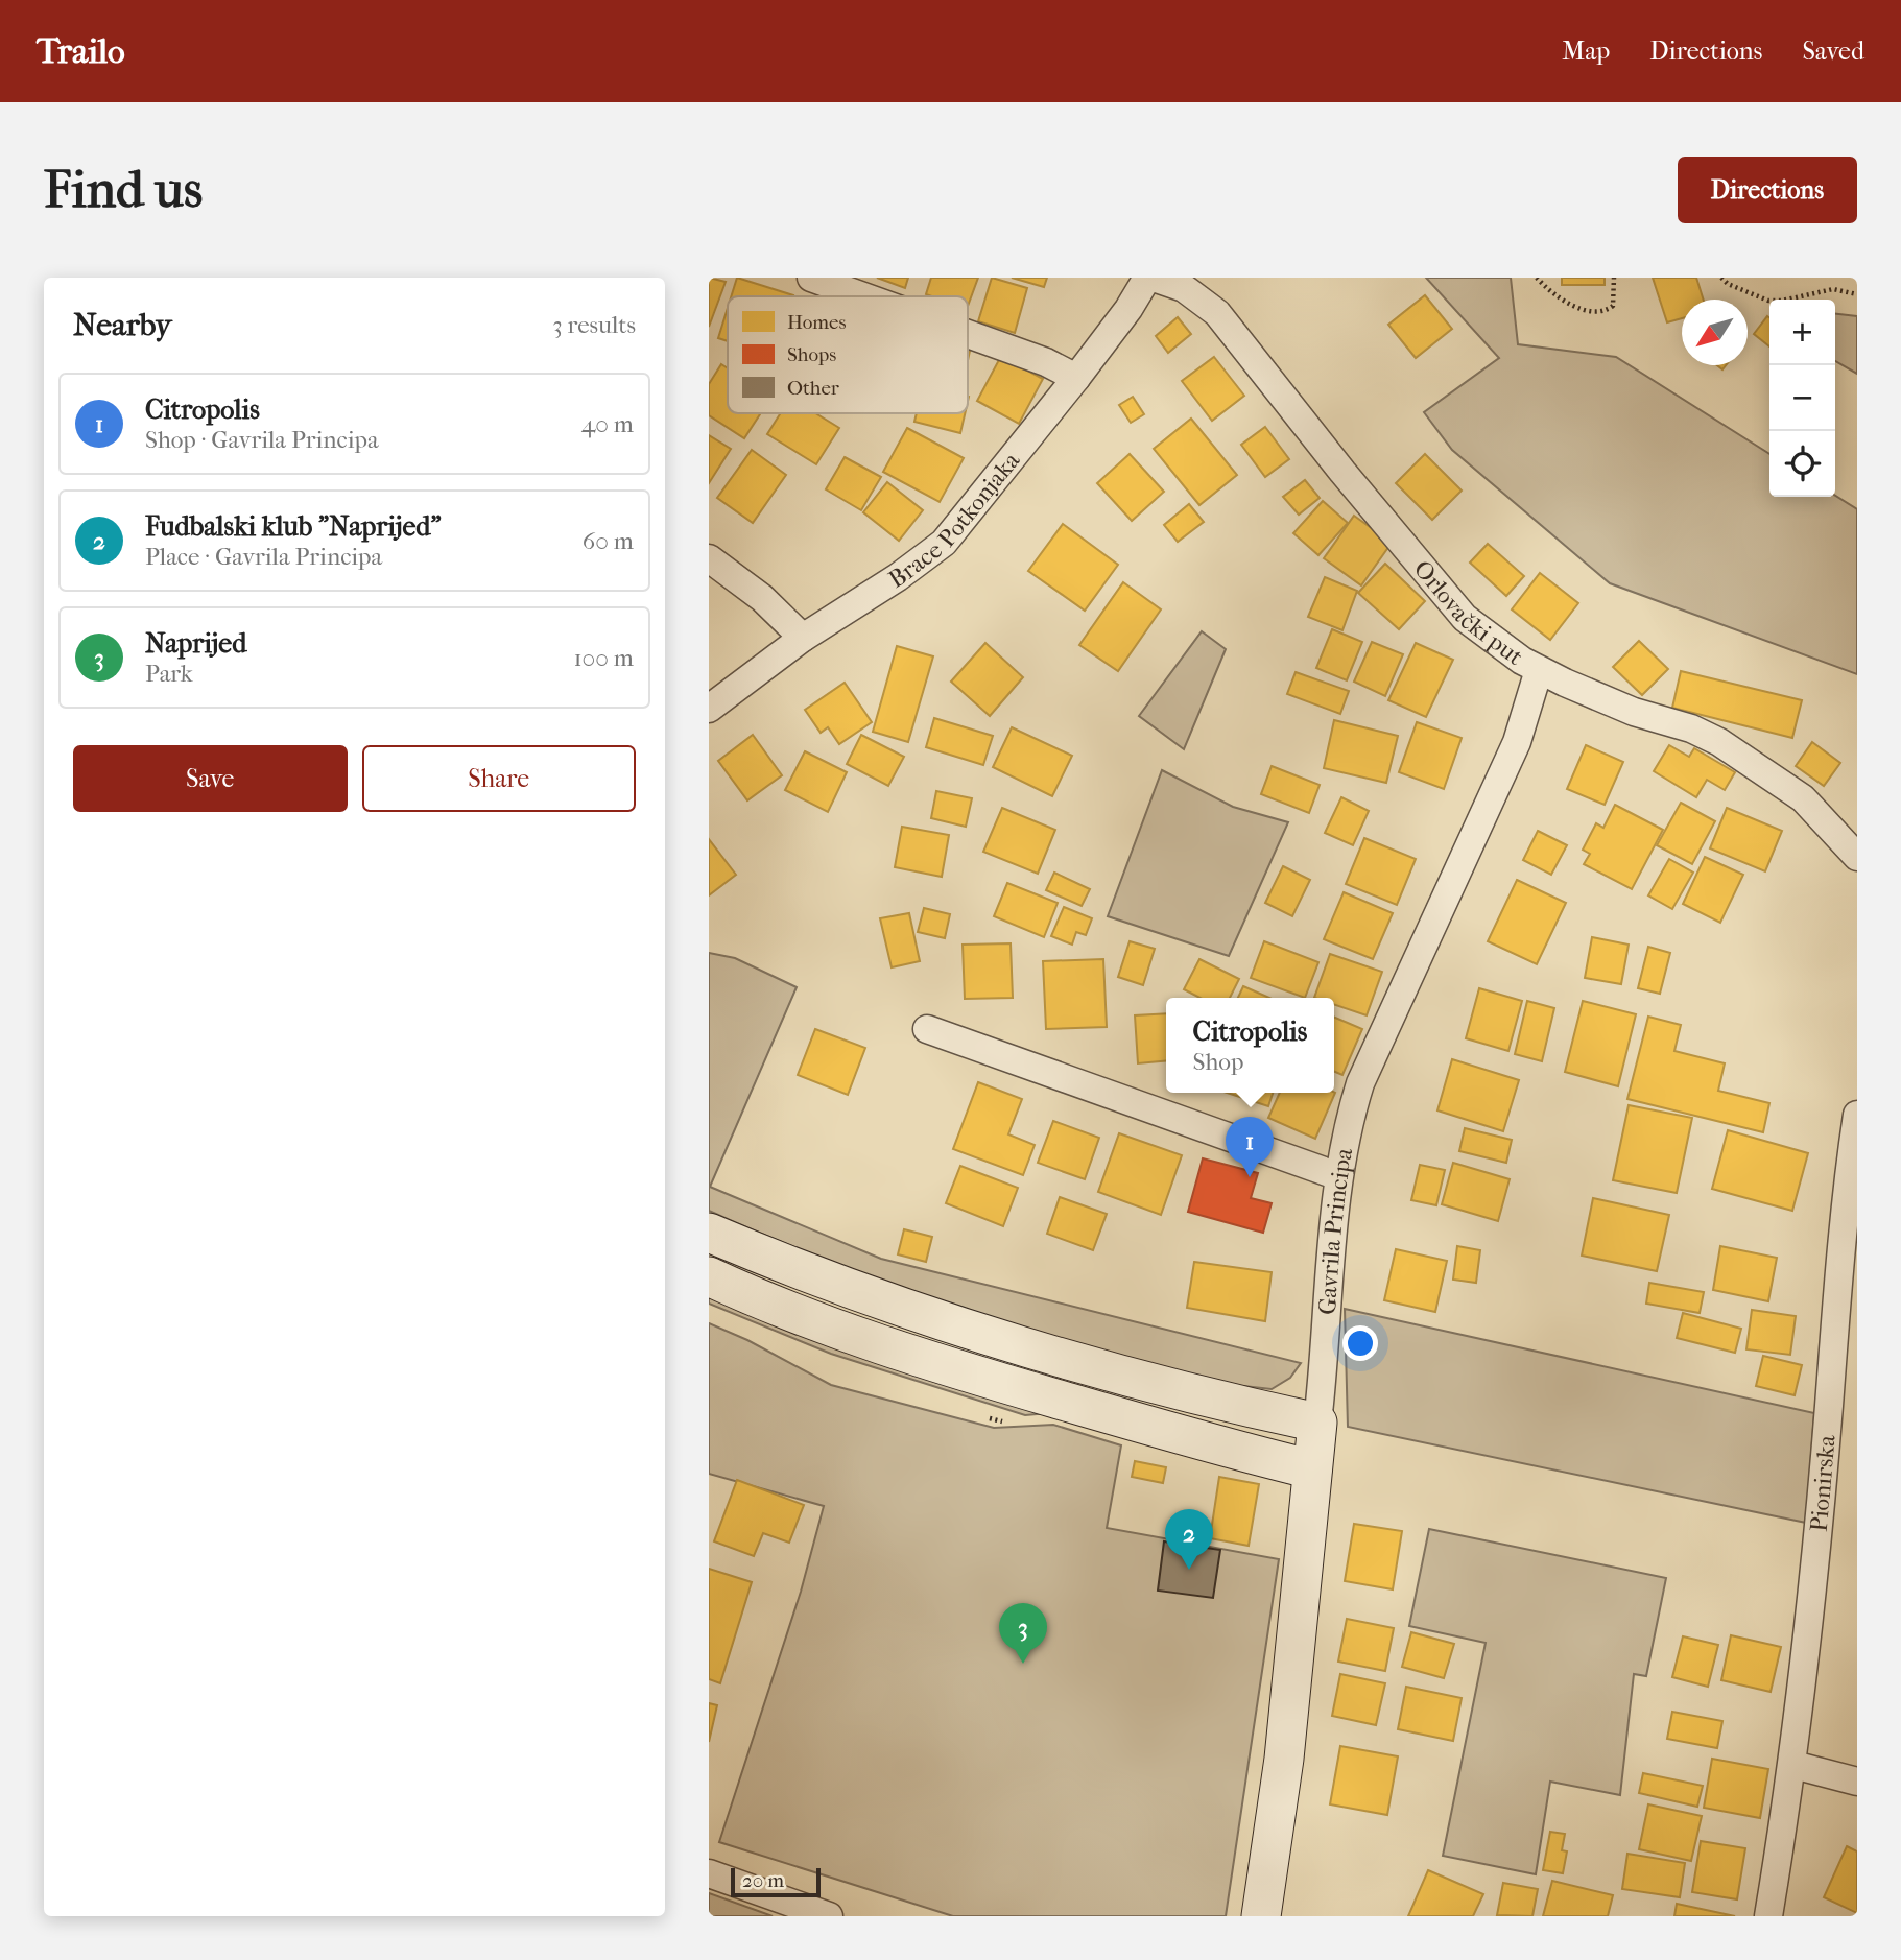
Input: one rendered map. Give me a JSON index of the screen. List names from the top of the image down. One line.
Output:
{"streets":{"main road":["Gavrila Principa"],"street":["Brace Potkonjaka","Orlovački put","Pionirska"]},"crossings":[["Orlovački put","Gavrila Principa"]],"legend":["Homes","Shops","Other"],"scale_bar":"20 m","north":"bottom left","page":{"header":"Trailo","nav":["Map","Directions","Saved"],"buttons":["Directions",["Save","Share"]],"title":"Find us","heading":["Nearby","3 results"],"map_buttons":["+","−"],"list":[{"mark":"1","name":"Citropolis","note":"Shop · Gavrila Principa","value":"40 m"},{"mark":"2","name":"Fudbalski klub \"Naprijed\"","note":"Place · Gavrila Principa","value":"60 m"},{"mark":"3","name":"Naprijed","note":"Park","value":"100 m"}],"popup":["Citropolis","Shop"],"pins":["1","2","3"],"scale":"20 m"}}
